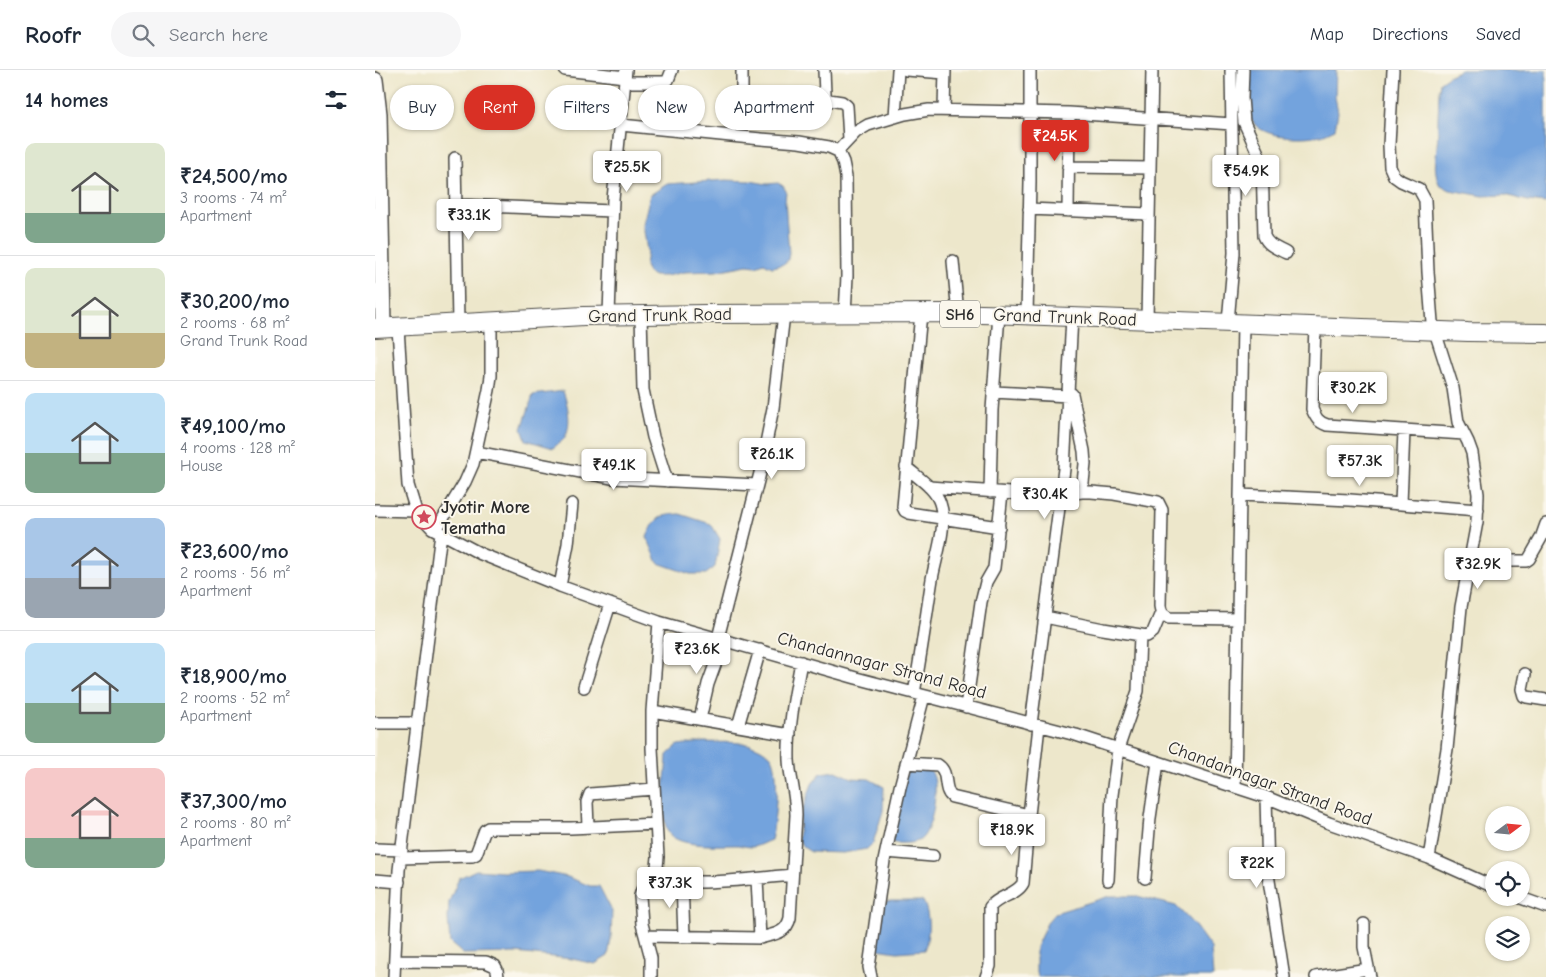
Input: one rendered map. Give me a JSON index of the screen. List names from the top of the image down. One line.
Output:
{"streets":{"main road":["SH6","Grand Trunk Road"],"street":["Chandannagar Strand Road"]},"crossings":[["Grand Trunk Road","Chandannagar Strand Road"]],"places":{"place":["Jyotir More Tematha"]},"north":"right","page":{"header":"Roofr","search":"Search here","nav":["Map","Directions","Saved"],"heading":"14 homes","chip":["Buy","Rent","Filters","New","Apartment"],"price":["₹24.5K","₹25.5K","₹54.9K","₹33.1K","₹30.2K","₹26.1K","₹57.3K","₹49.1K","₹30.4K","₹32.9K","₹23.6K","₹18.9K","₹22K","₹37.3K"],"list":[{"name":"₹24,500/mo","note":"3 rooms · 74 m² · Apartment"},{"name":"₹30,200/mo","note":"2 rooms · 68 m² · Grand Trunk Road"},{"name":"₹49,100/mo","note":"4 rooms · 128 m² · House"},{"name":"₹23,600/mo","note":"2 rooms · 56 m² · Apartment"},{"name":"₹18,900/mo","note":"2 rooms · 52 m² · Apartment"},{"name":"₹37,300/mo","note":"2 rooms · 80 m² · Apartment"}]}}
